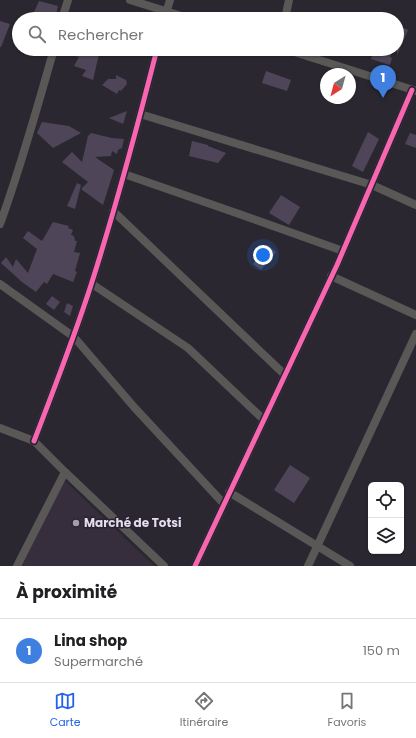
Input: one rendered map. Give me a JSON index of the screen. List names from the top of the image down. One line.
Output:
{"places":["Marché de Totsi"],"north":"bottom left","page":{"search":"Rechercher","pins":"1","heading":"À proximité","list":[{"mark":"1","name":"Lina shop","note":"Supermarché","value":"150 m"}],"nav":["Carte","Itinéraire","Favoris"]}}
